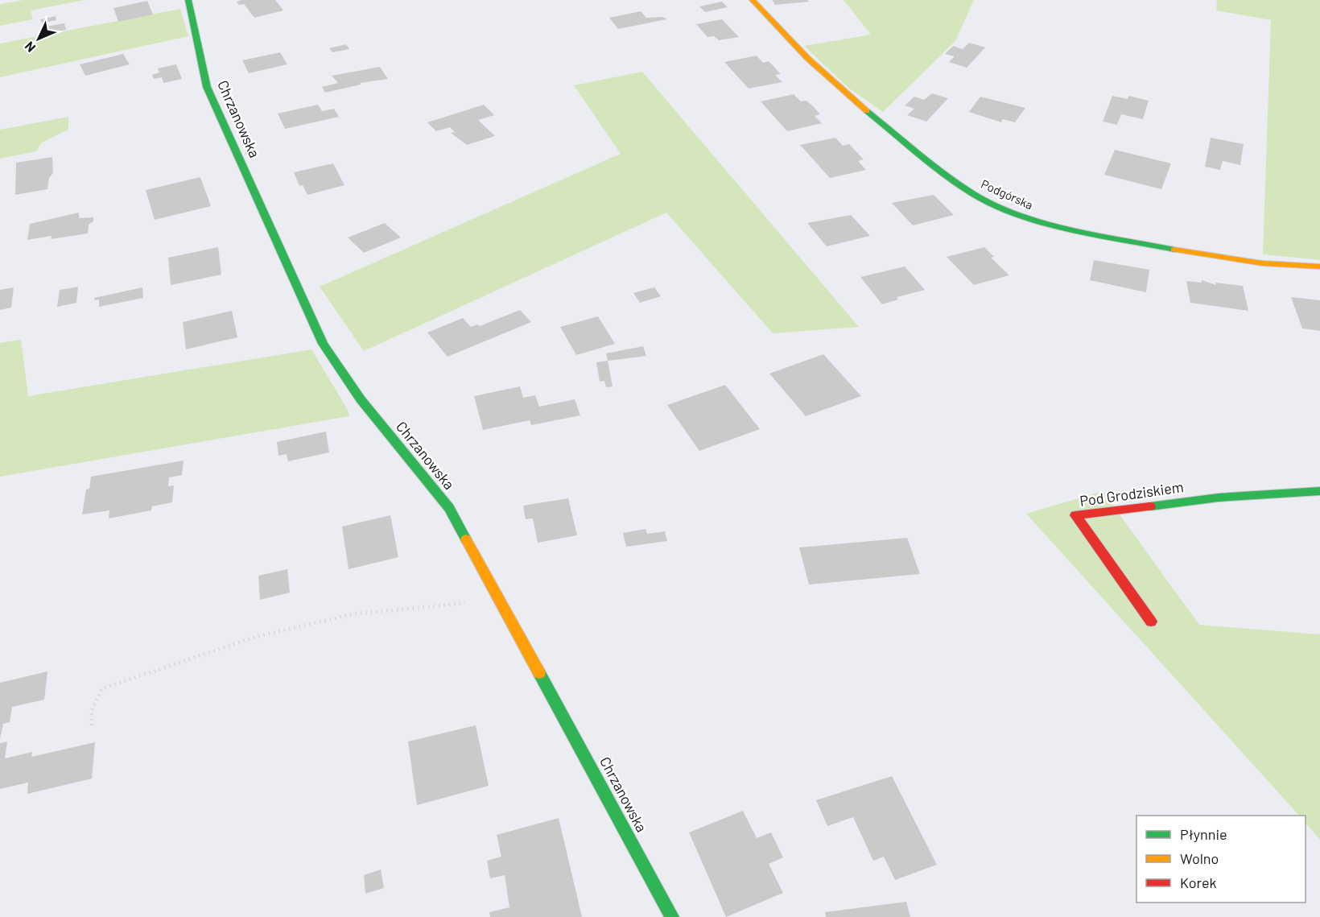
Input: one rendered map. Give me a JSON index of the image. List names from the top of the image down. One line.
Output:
{"streets":{"street":["Chrzanowska","Podgórska","Pod Grodziskiem"]},"legend":["Płynnie","Wolno","Korek"],"north":"bottom left"}
